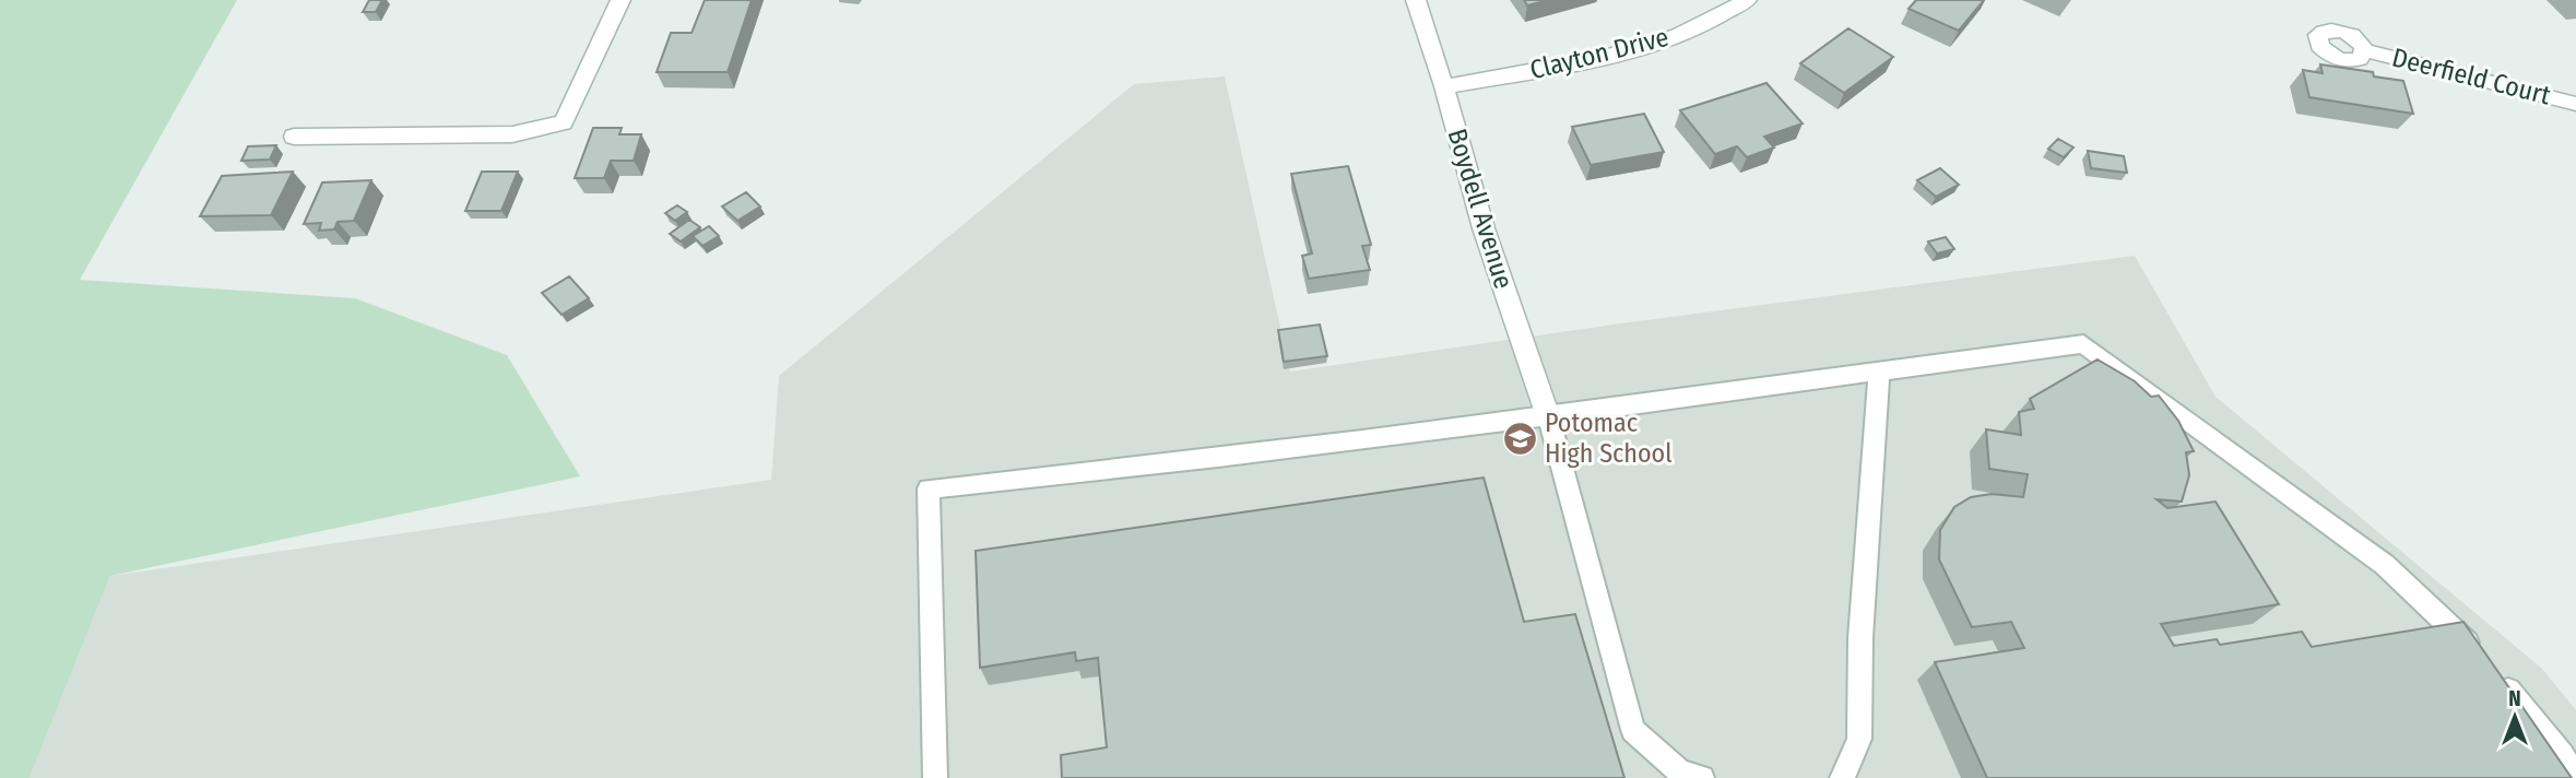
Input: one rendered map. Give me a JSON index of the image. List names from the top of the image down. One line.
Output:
{"streets":{"street":["Clayton Drive","Deerfield Court","Boydell Avenue"]},"crossings":[["Clayton Drive","Boydell Avenue"]],"places":{"school or university":["Potomac High School"]},"north":"top"}
